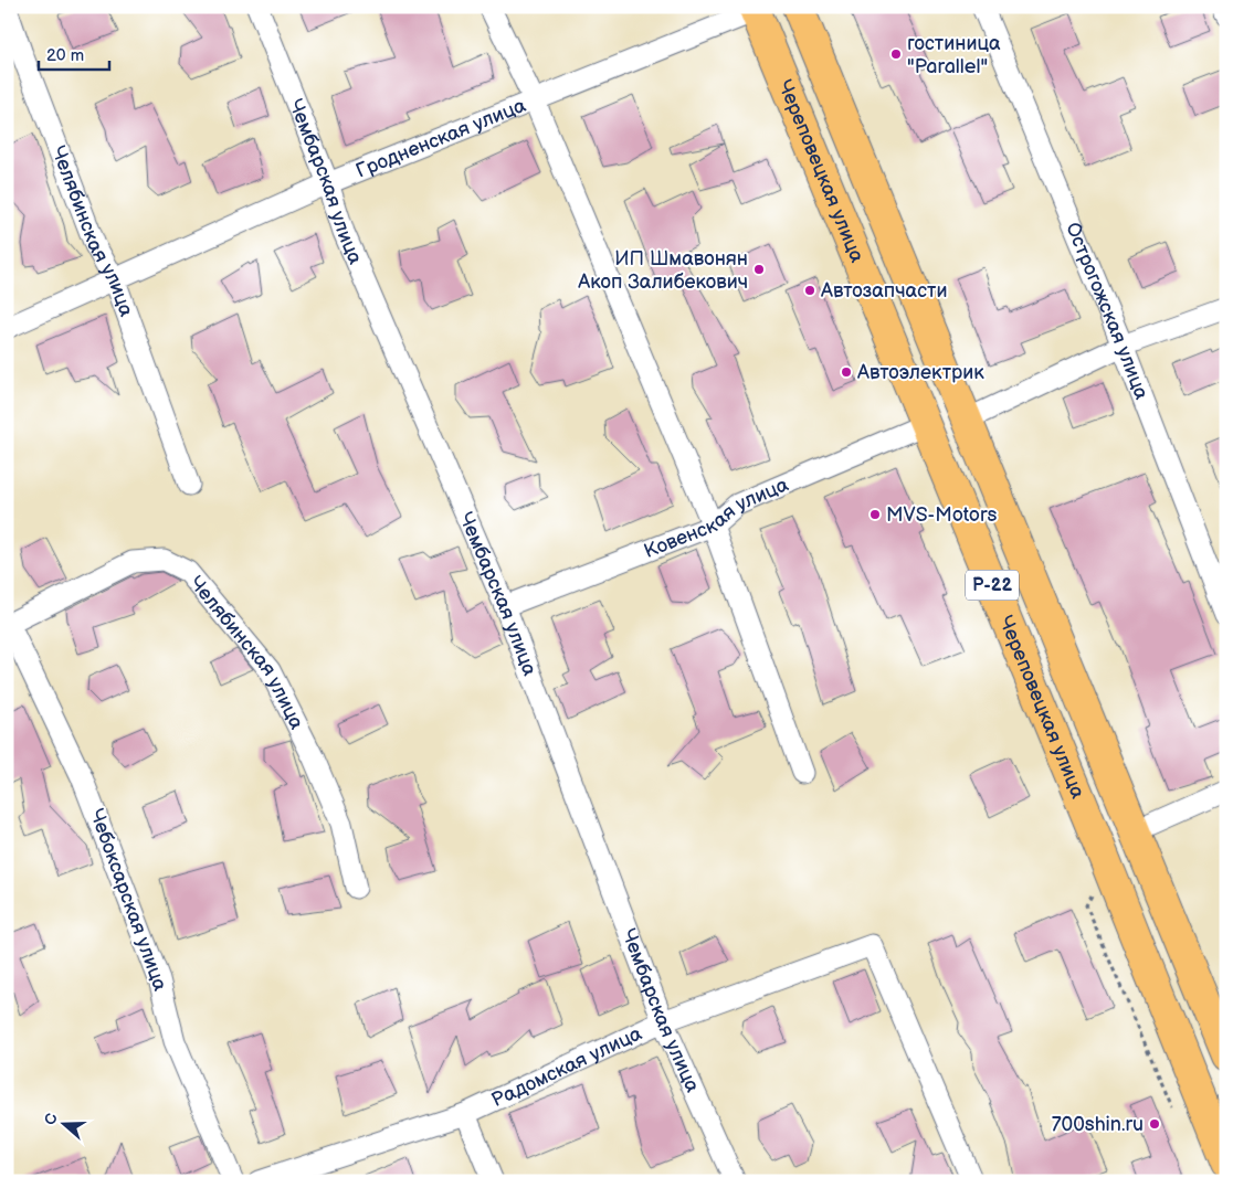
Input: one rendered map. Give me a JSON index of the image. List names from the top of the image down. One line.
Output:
{"streets":{"highway":["Череповецкая улица","Р-22"],"street":["Гродненская улица","Чембарская улица","Челябинская улица","Острогожская улица","Ковенская улица","Чебоксарская улица","Радомская улица"]},"crossings":[["Гродненская улица","Череповецкая улица"],["Гродненская улица","Чембарская улица"],["Гродненская улица","Челябинская улица"],["Череповецкая улица","Ковенская улица"],["Чембарская улица","Ковенская улица"],["Чембарская улица","Радомская улица"],["Челябинская улица","Чебоксарская улица"]],"places":["гостиница \"Parallel\"","ИП Шмавонян Акоп Залибекович","Автозапчасти","Автоэлектрик","MVS-Motors","700shin.ru"],"scale_bar":"20 m","north":"left"}
